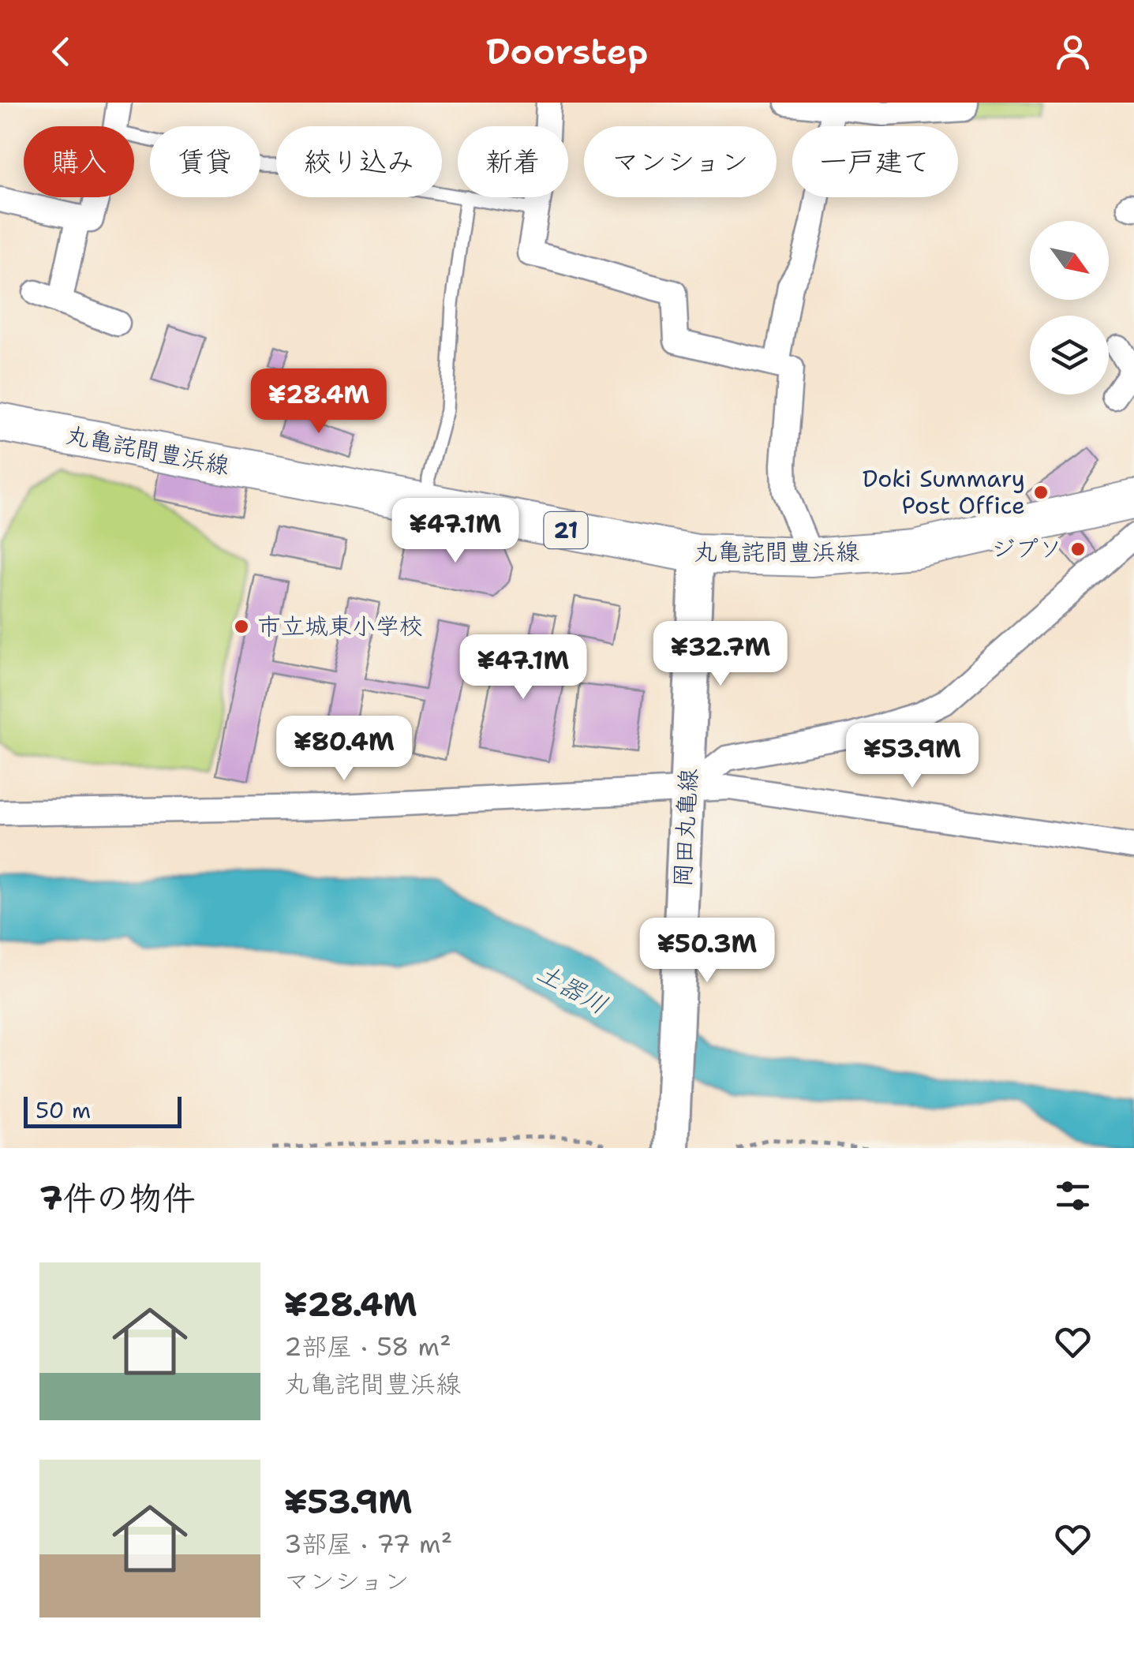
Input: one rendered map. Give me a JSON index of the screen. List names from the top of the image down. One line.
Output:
{"streets":{"main road":["丸亀詫間豊浜線","21","岡田丸亀線"]},"crossings":[["丸亀詫間豊浜線","岡田丸亀線"]],"water":["土器川"],"places":["Doki Summary Post Office","ジプソ","市立城東小学校"],"scale_bar":"50 m","north":"bottom right","page":{"header":"Doorstep","chip":["購入","賃貸","絞り込み","新着","マンション","一戸建て"],"price":["¥28.4M","¥47.1M","¥32.7M","¥47.1M","¥80.4M","¥53.9M","¥50.3M"],"scale":"50 m","heading":"7件の物件","list":[{"name":"¥28.4M","note":"2部屋 · 58 m² · 丸亀詫間豊浜線"},{"name":"¥53.9M","note":"3部屋 · 77 m² · マンション"}]}}
